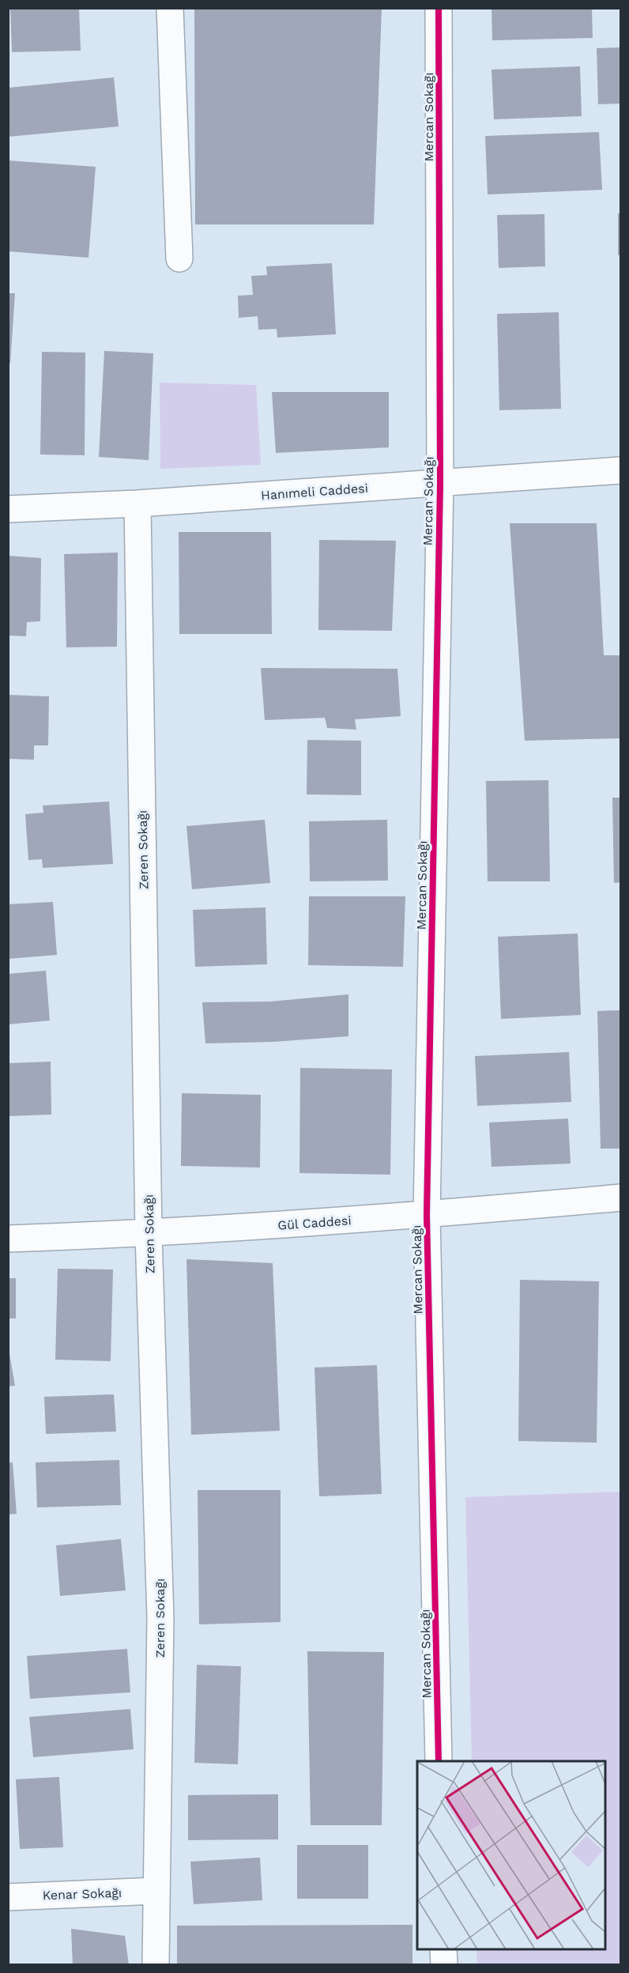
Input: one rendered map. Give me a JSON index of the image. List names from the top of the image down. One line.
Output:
{"streets":{"street":["Mercan Sokağı","Hanımeli Caddesi","Zeren Sokağı","Gül Caddesi","Kenar Sokağı"]},"crossings":[["Mercan Sokağı","Hanımeli Caddesi"],["Mercan Sokağı","Gül Caddesi"],["Hanımeli Caddesi","Zeren Sokağı"],["Zeren Sokağı","Gül Caddesi"],["Zeren Sokağı","Kenar Sokağı"]]}
